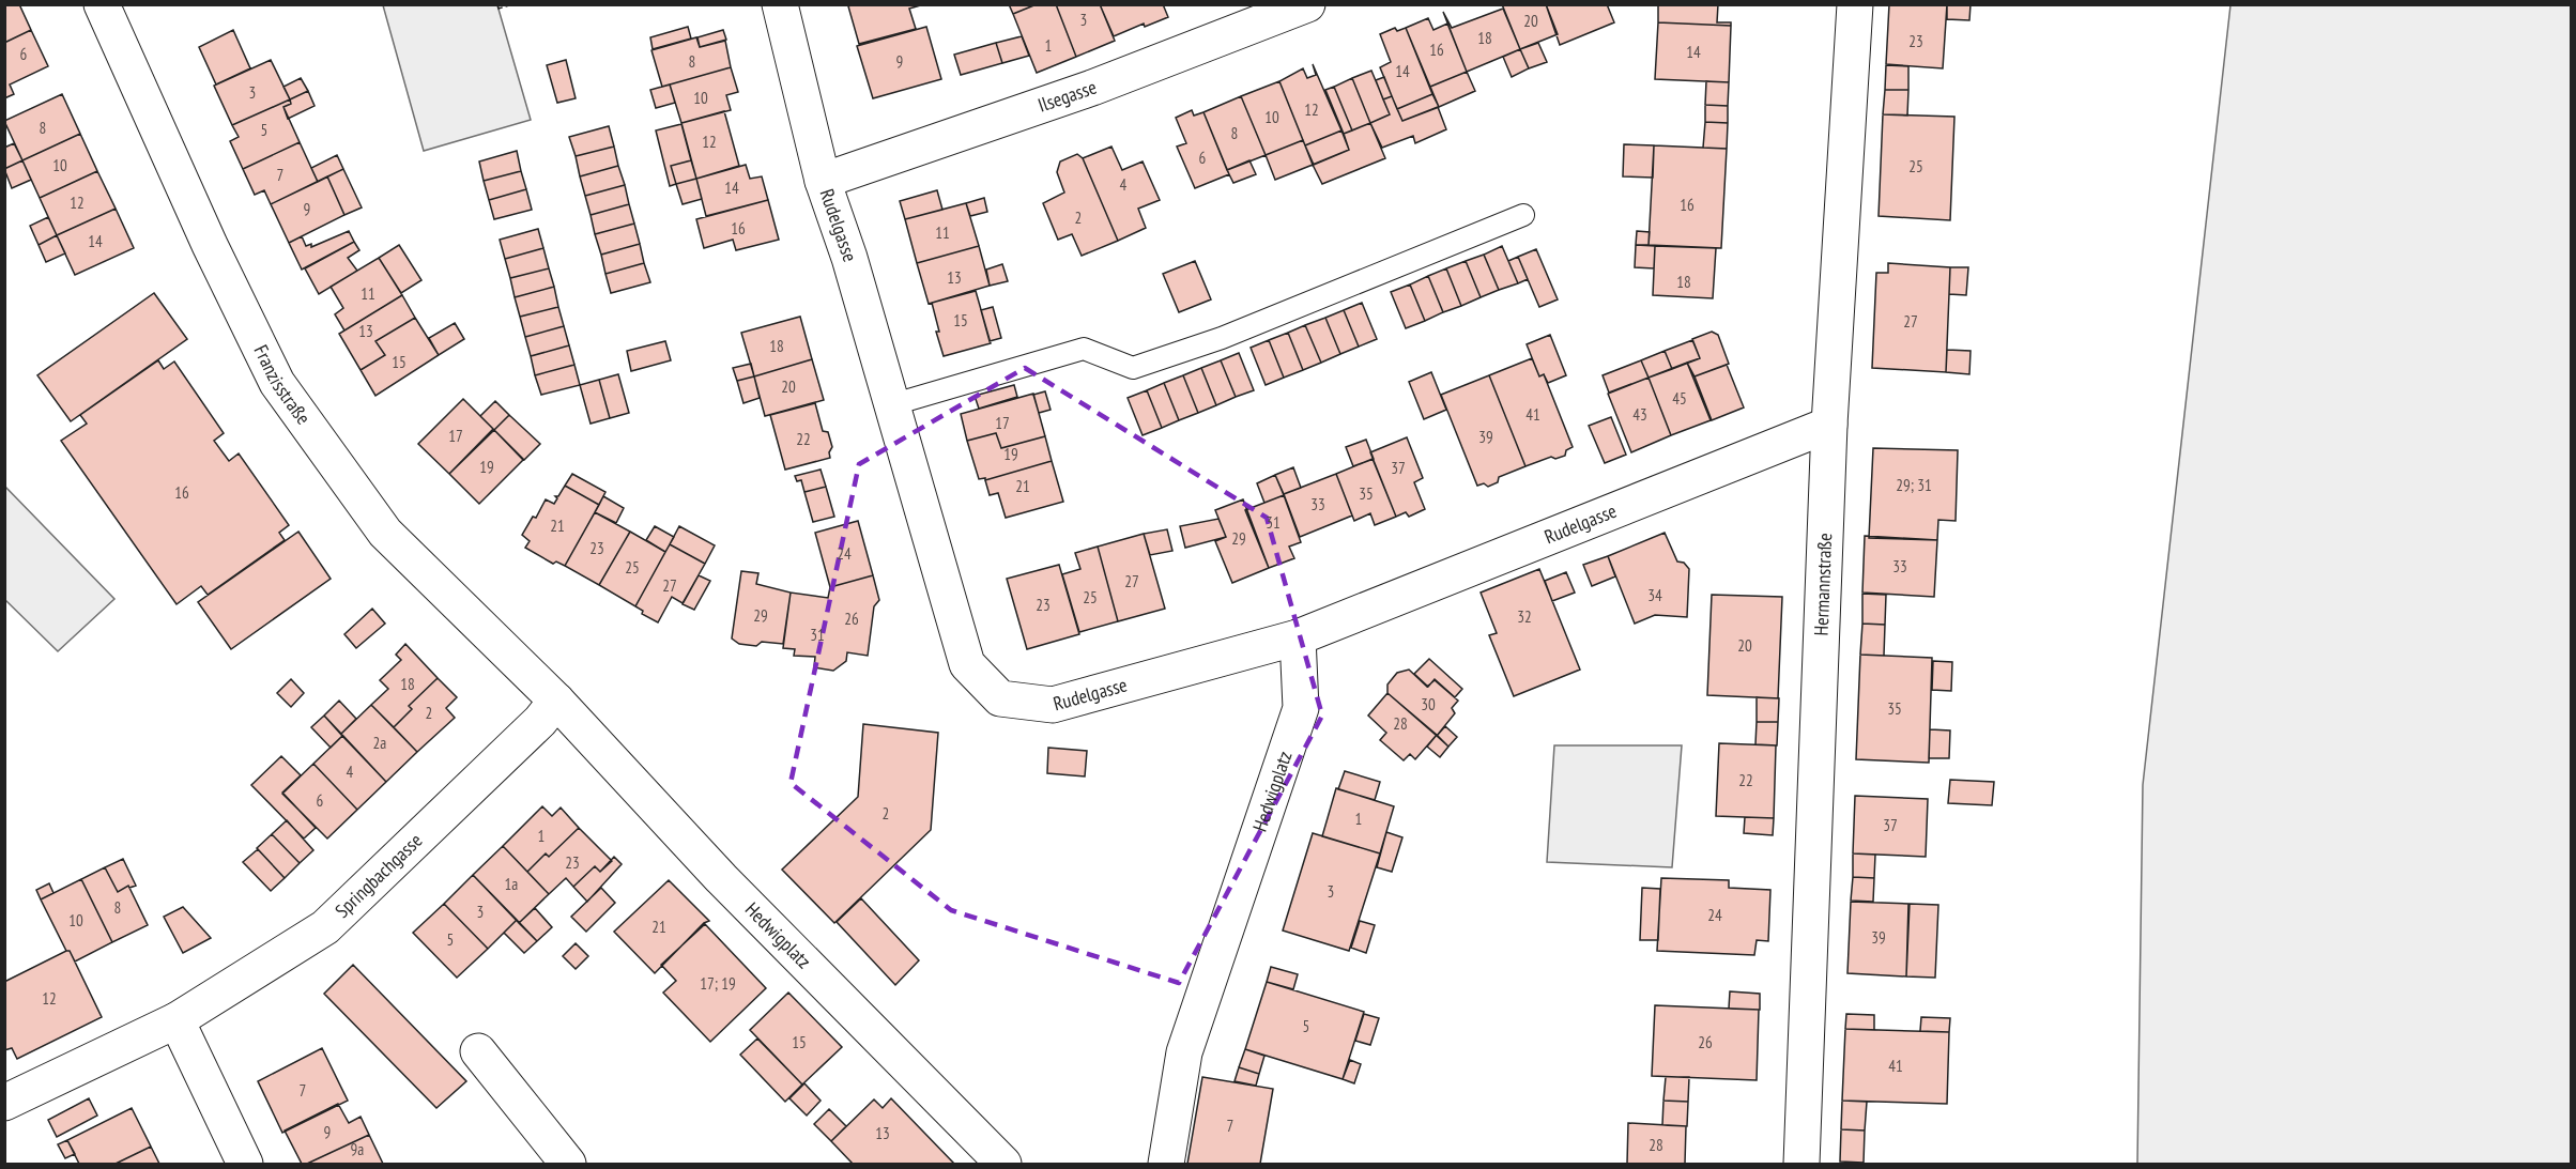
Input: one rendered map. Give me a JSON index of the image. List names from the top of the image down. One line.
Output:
{"streets":{"street":["Ilsegasse","Rudelgasse","Franzisstraße","Hermannstraße","Hedwigplatz","Springbachgasse"]},"crossings":[["Ilsegasse","Rudelgasse"],["Rudelgasse","Hermannstraße"],["Rudelgasse","Hedwigplatz"],["Franzisstraße","Hedwigplatz"],["Franzisstraße","Springbachgasse"],["Hedwigplatz","Springbachgasse"]],"house_numbers":["3","20","18","23","1","16","14","6","8","9","14","3","10","12","10","8","5","8","12","6","10","25","7","4","14","12","16","9","2","16","11","14","13","18","11","15","27","13","18","15","20","45","41","43","17","17","39","22","19","19","37","29; 31","21","16","35","33","31","21","29","23","24","33","25","27","27","34","25","23","29","32","26","31","20","18","30","35","2","28","2a","4","22","6","2","1","37","1","23","1a","3","8","3","24","10","21","39","5","17; 19","12","5","15","26","41","7","7","9","13","28","9a"]}
